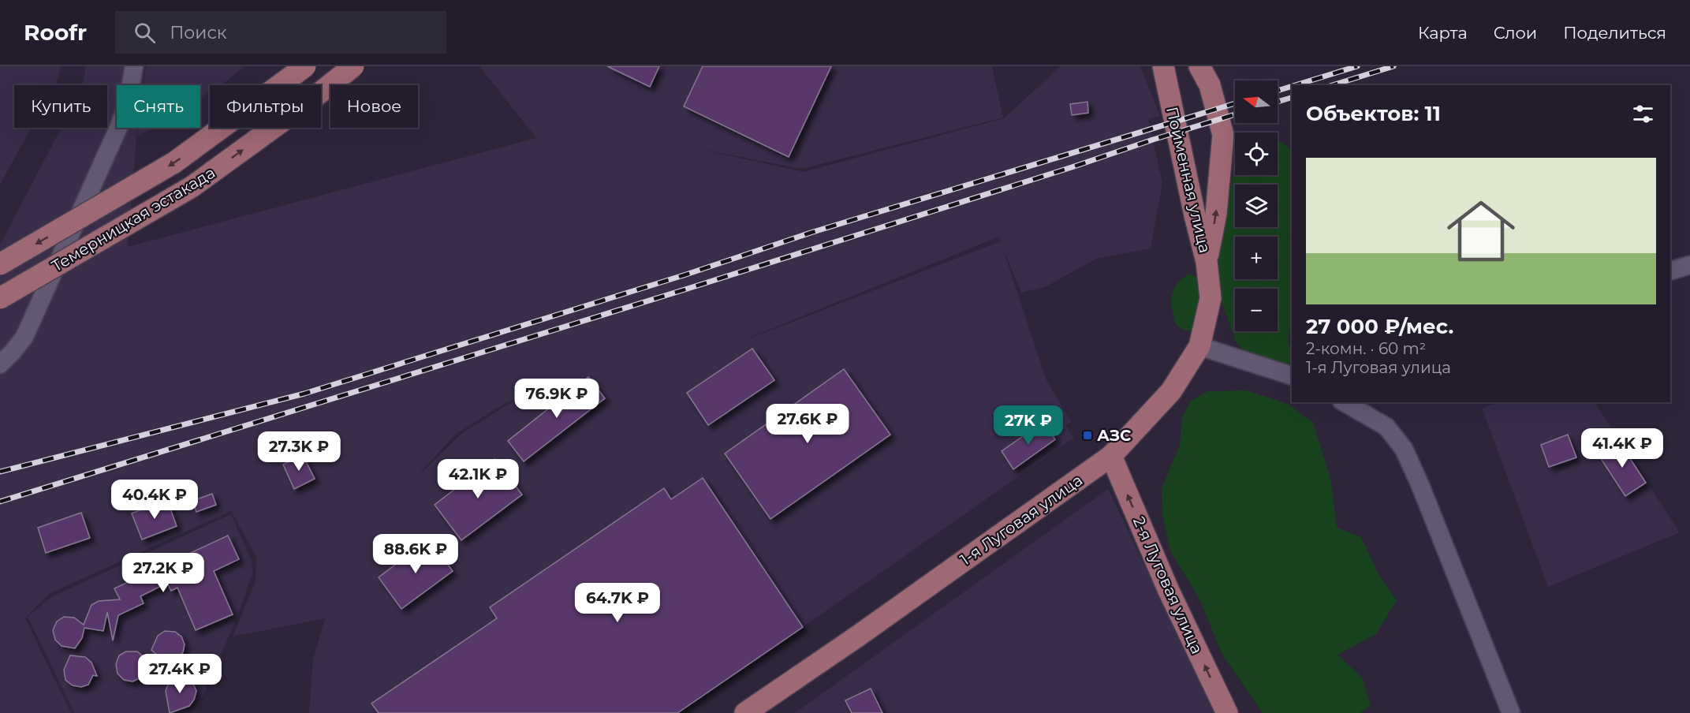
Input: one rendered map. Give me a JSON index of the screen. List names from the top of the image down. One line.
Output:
{"streets":{"main road":["Пойменная улица","Темерницкая эстакада","1-я Луговая улица","2-я Луговая улица"]},"crossings":[["Пойменная улица","1-я Луговая улица"],["1-я Луговая улица","2-я Луговая улица"]],"one_way":["2-я Луговая улица"],"places":{"transit":["АЗС"]},"north":"left","page":{"header":"Roofr","search":"Поиск","nav":["Карта","Слои","Поделиться"],"map_buttons":["+","−"],"chip":["Купить","Снять","Фильтры","Новое"],"heading":"Объектов: 11","list":[{"name":"27 000 ₽/мес.","note":"2-комн. · 60 m² · 1-я Луговая улица"}],"price":["76.9K ₽","27.6K ₽","27K ₽","41.4K ₽","27.3K ₽","42.1K ₽","40.4K ₽","88.6K ₽","27.2K ₽","64.7K ₽","27.4K ₽"]}}
